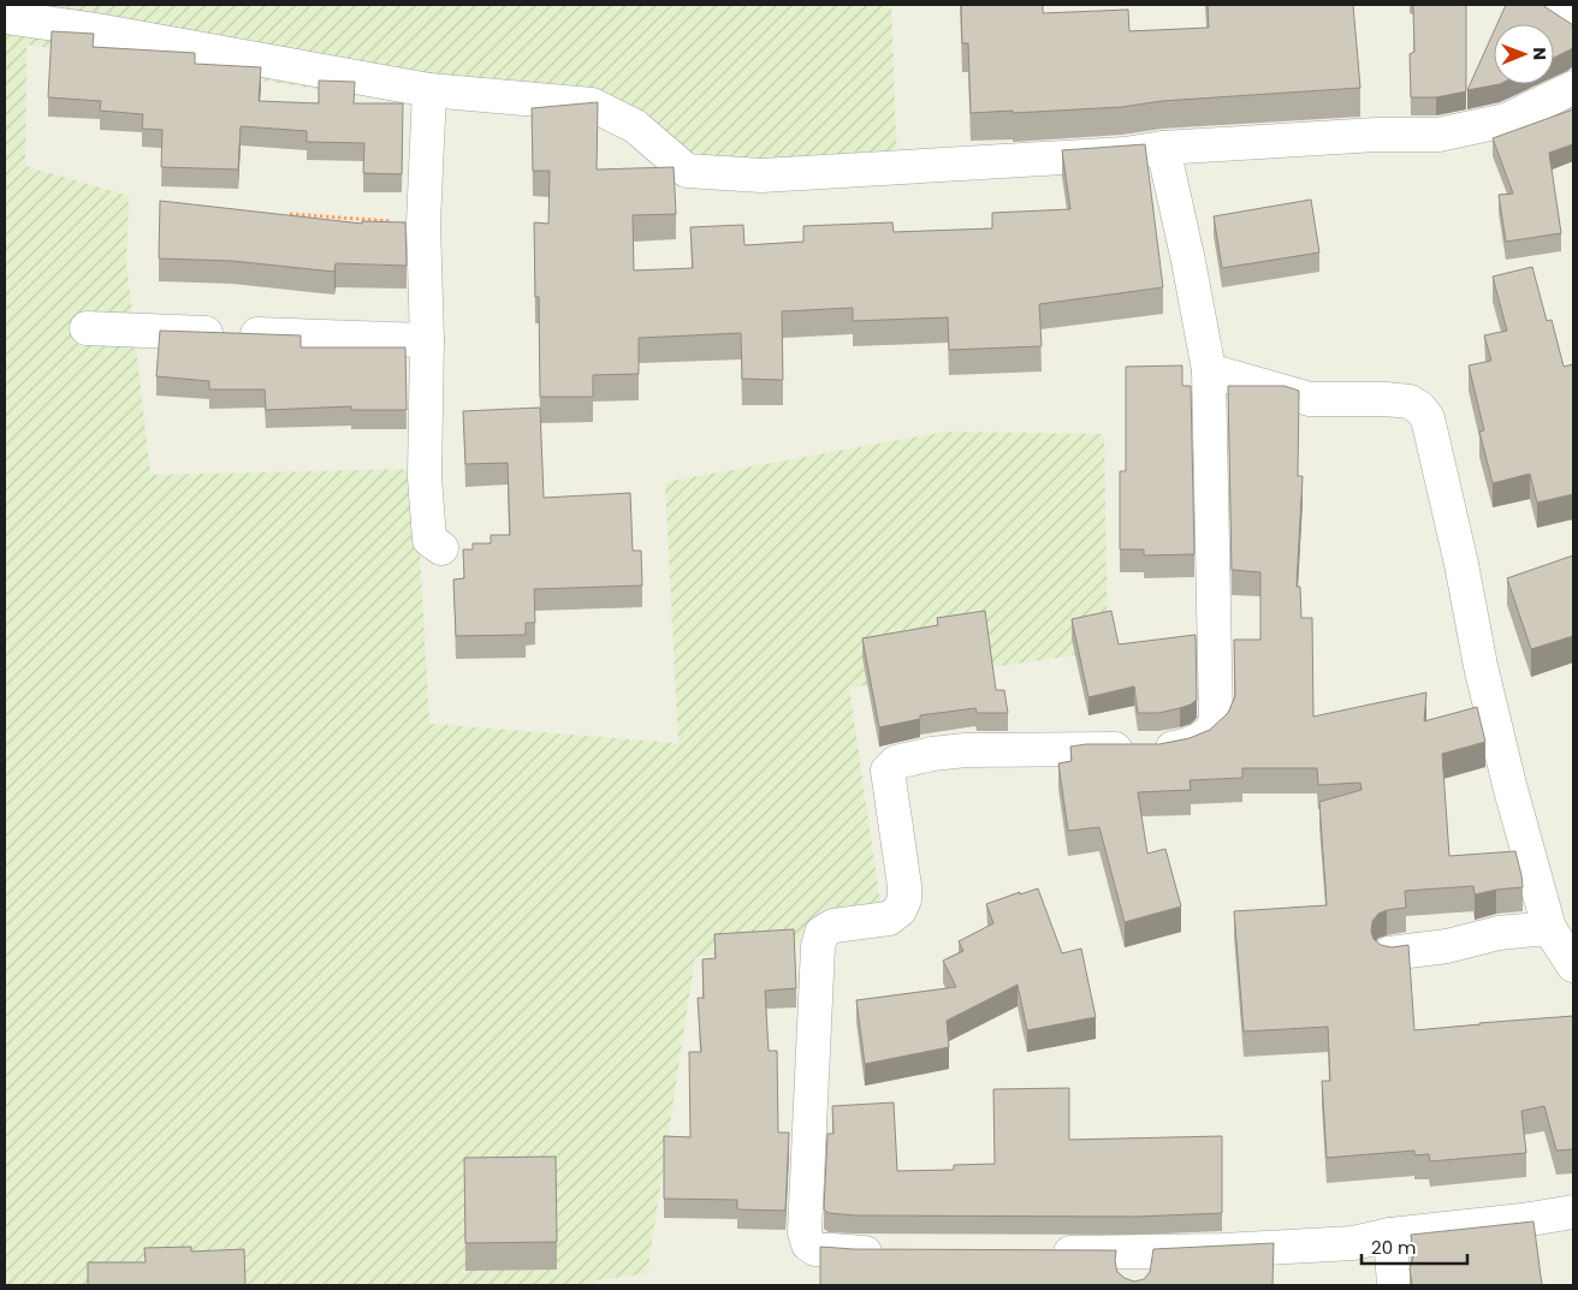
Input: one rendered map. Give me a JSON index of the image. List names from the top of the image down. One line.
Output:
{"scale_bar":"20 m","north":"right"}
